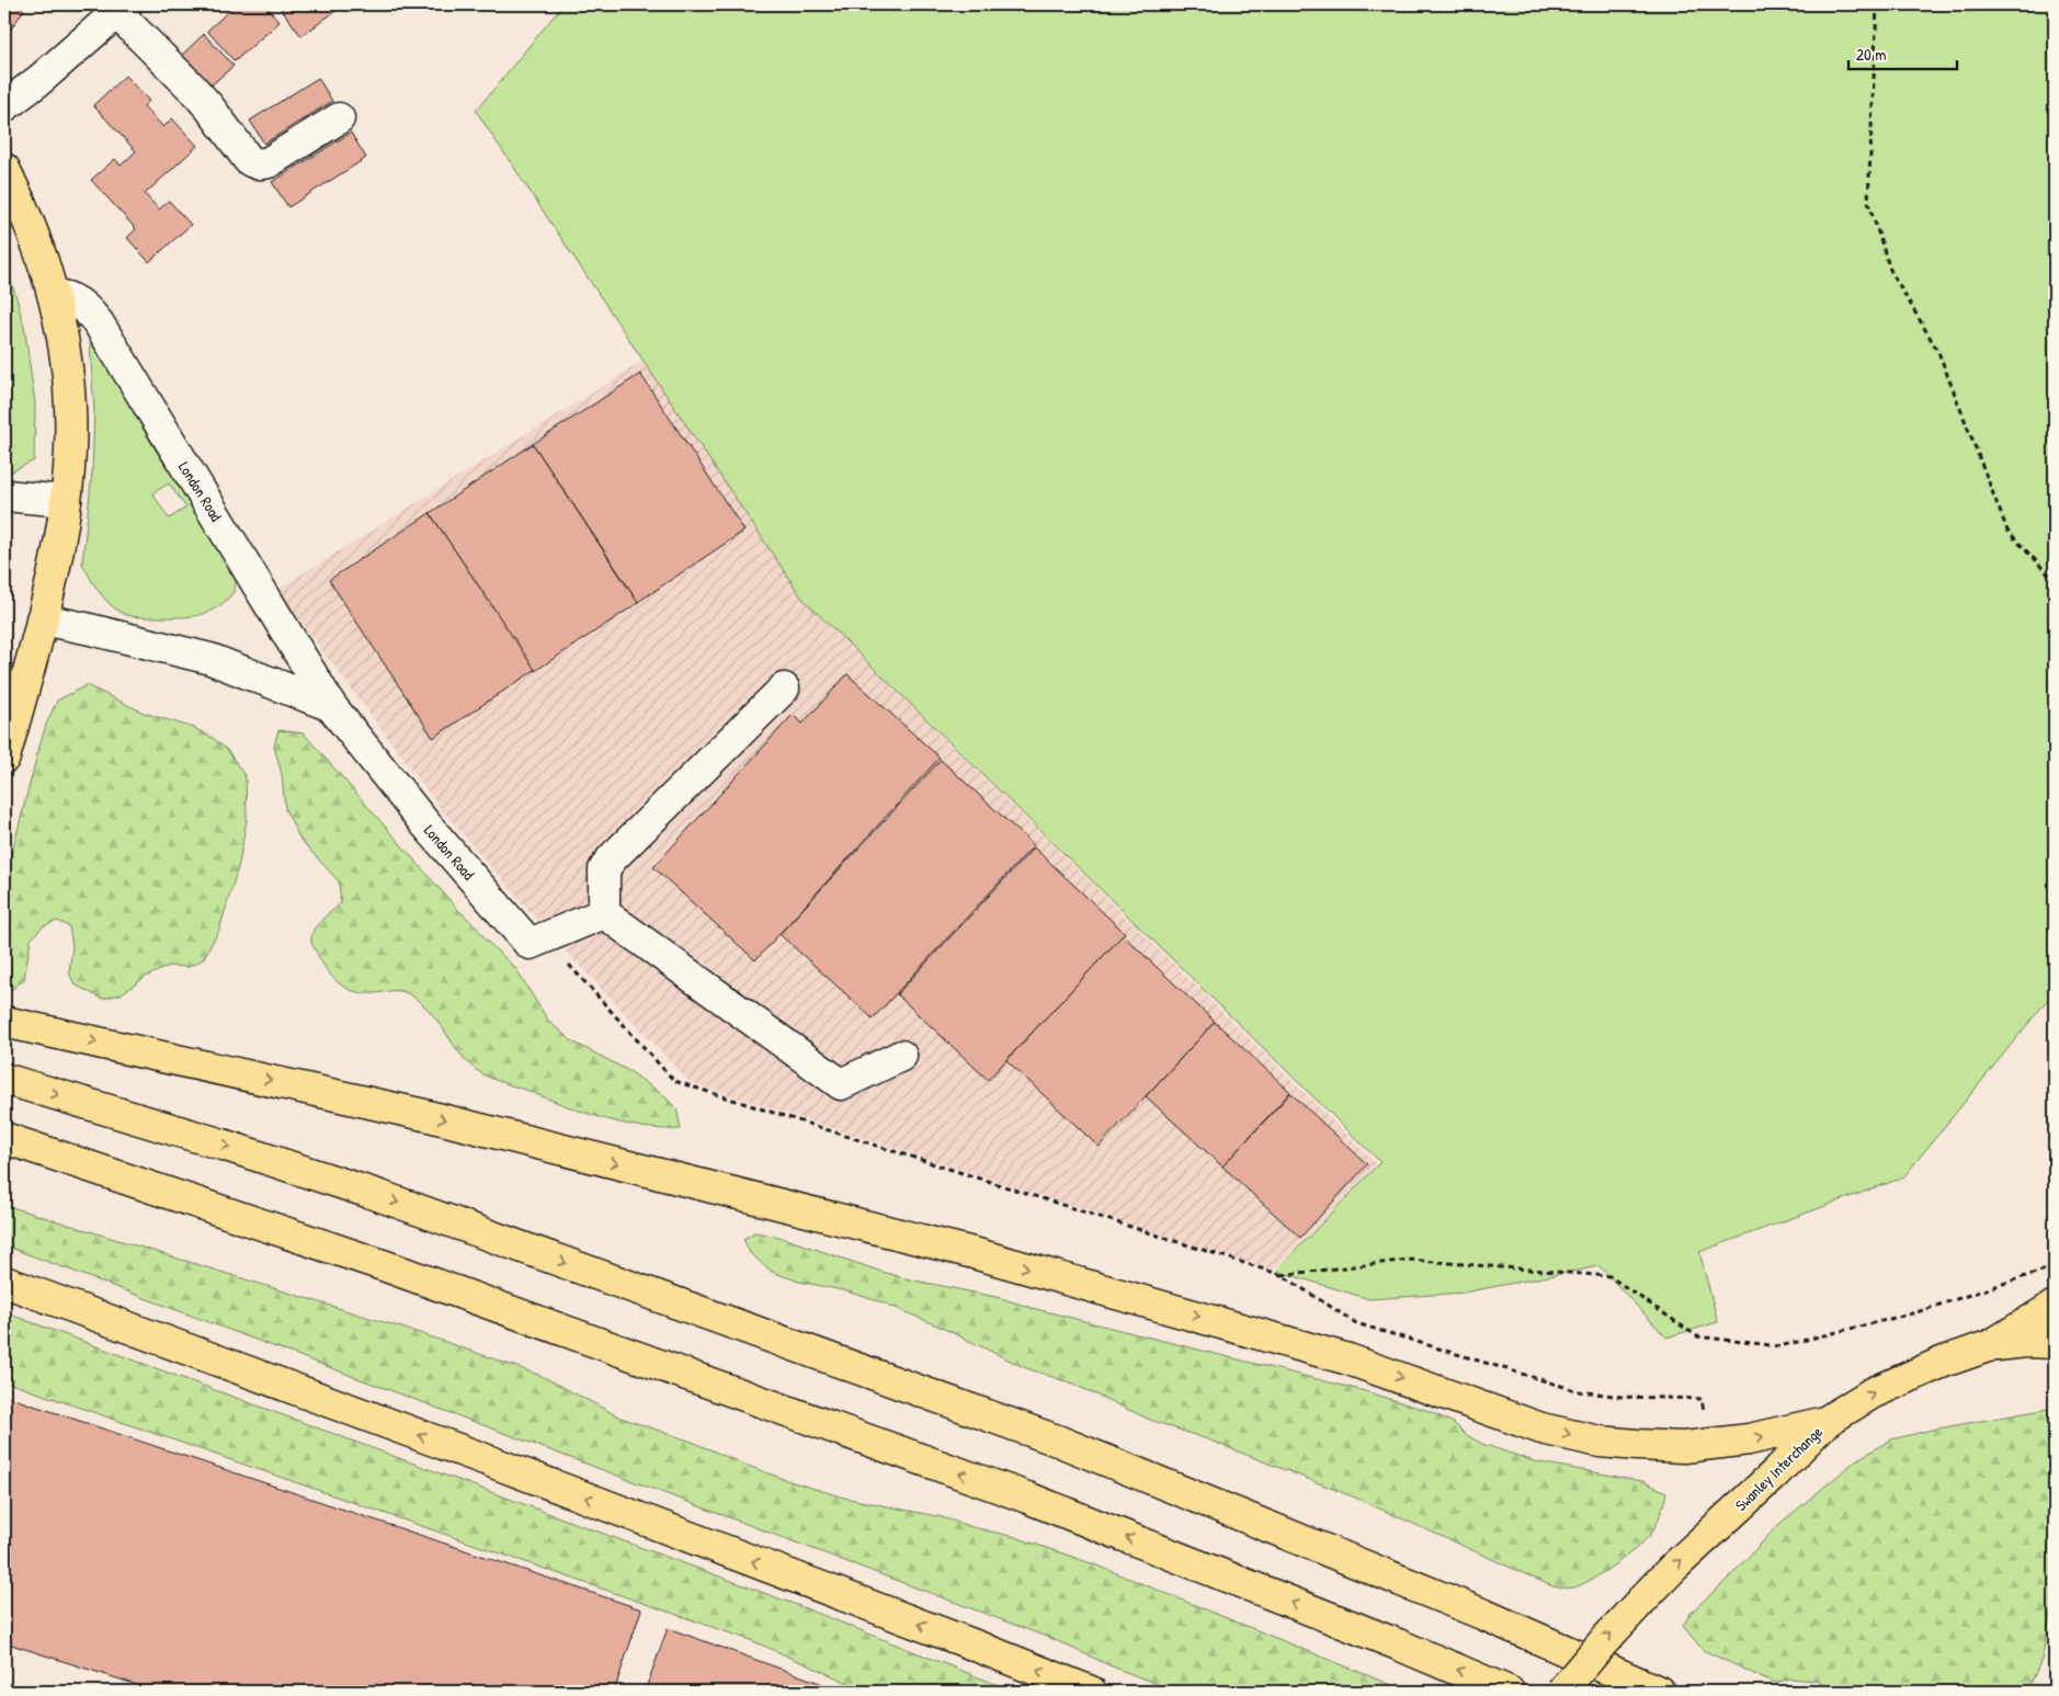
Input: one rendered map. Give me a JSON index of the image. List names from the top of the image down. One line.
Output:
{"streets":{"main road":["Swanley Interchange"],"street":["London Road"]},"one_way":["Swanley Interchange"],"scale_bar":"20 m"}
